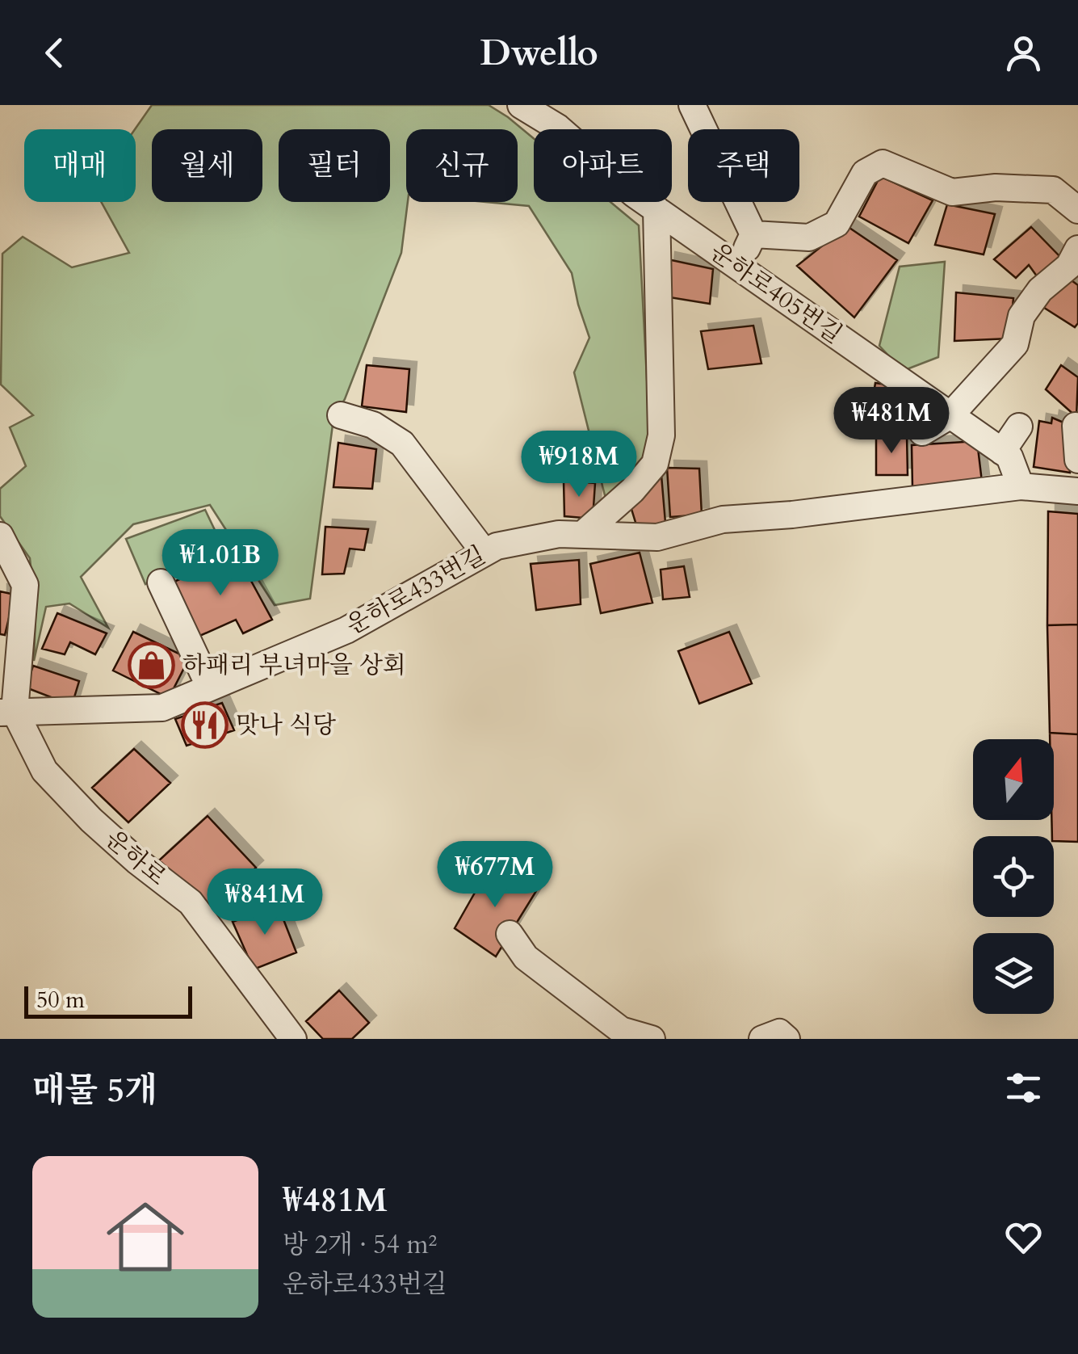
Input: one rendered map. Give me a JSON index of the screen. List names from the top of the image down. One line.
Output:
{"streets":{"street":["운하로405번길","운하로433번길","운하로"]},"crossings":[["운하로405번길","운하로433번길"],["운하로433번길","운하로"]],"places":{"shop":["하패리 부녀마을 상회"],"restaurant":["맛나 식당"]},"scale_bar":"50 m","north":"top","page":{"header":"Dwello","chip":["매매","월세","필터","신규","아파트","주택"],"price":["₩481M","₩918M","₩1.01B","₩677M","₩841M"],"scale":"50 m","heading":"매물 5개","list":[{"name":"₩481M","note":"방 2개 · 54 m² · 운하로433번길"}]}}
